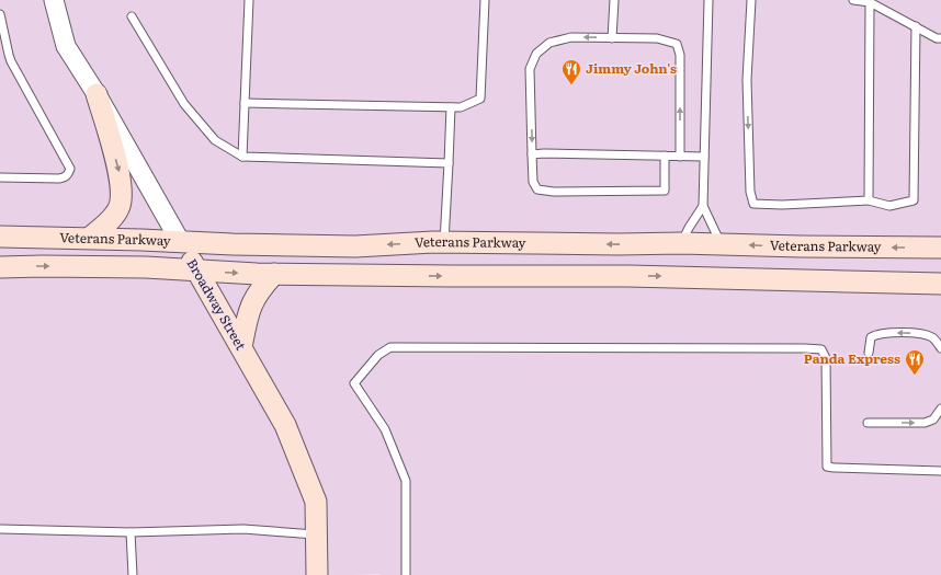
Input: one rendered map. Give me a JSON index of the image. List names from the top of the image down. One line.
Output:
{"streets":{"main road":["Veterans Parkway","Broadway Street"]},"crossings":[["Veterans Parkway","Broadway Street"]],"places":{"restaurant":["Jimmy John's","Panda Express"]}}
